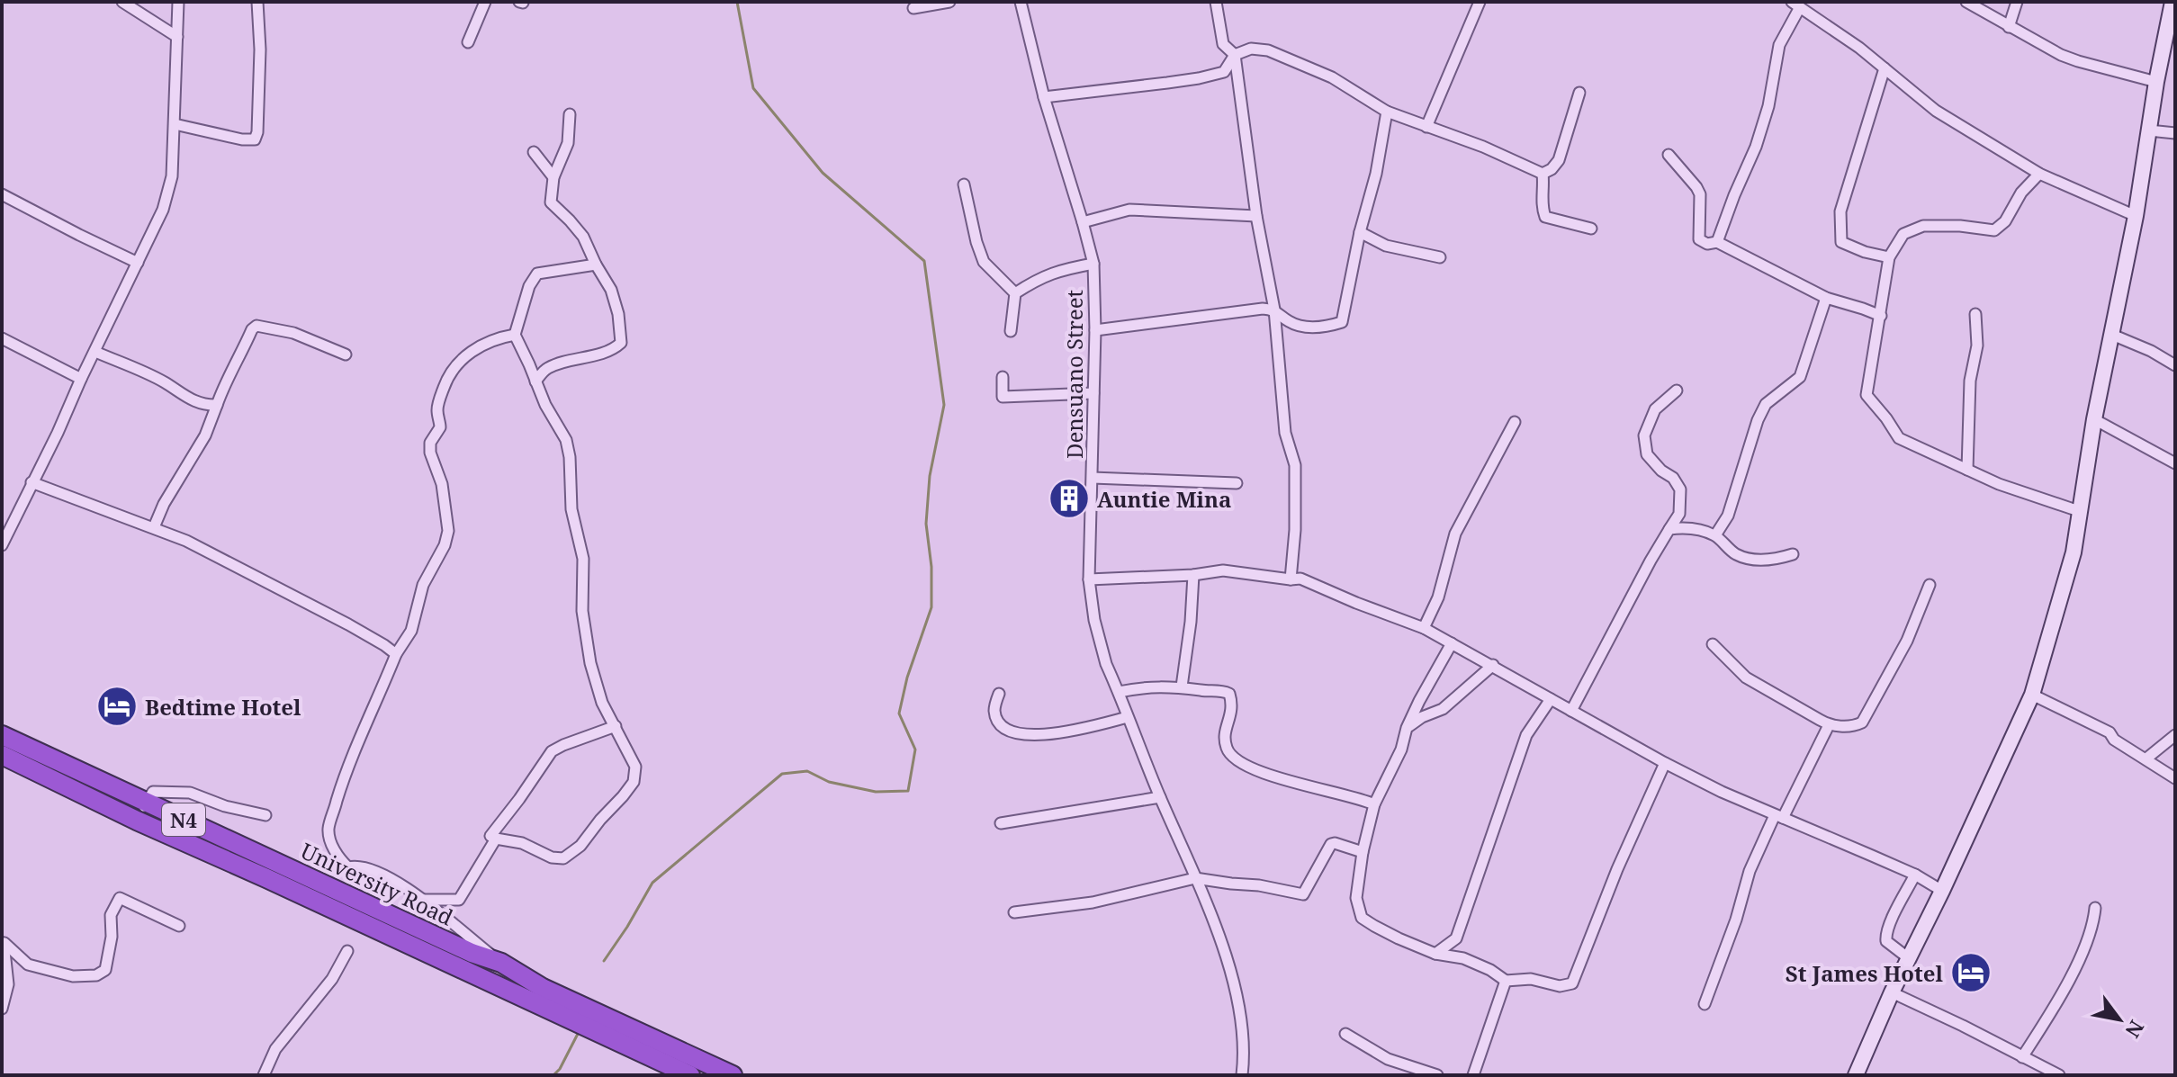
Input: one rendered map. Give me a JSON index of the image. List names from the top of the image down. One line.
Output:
{"streets":{"highway":["N4","University Road"],"street":["Densuano Street"]},"places":{"building":["Auntie Mina"],"hotel":["Bedtime Hotel","St James Hotel"]},"north":"bottom right"}
